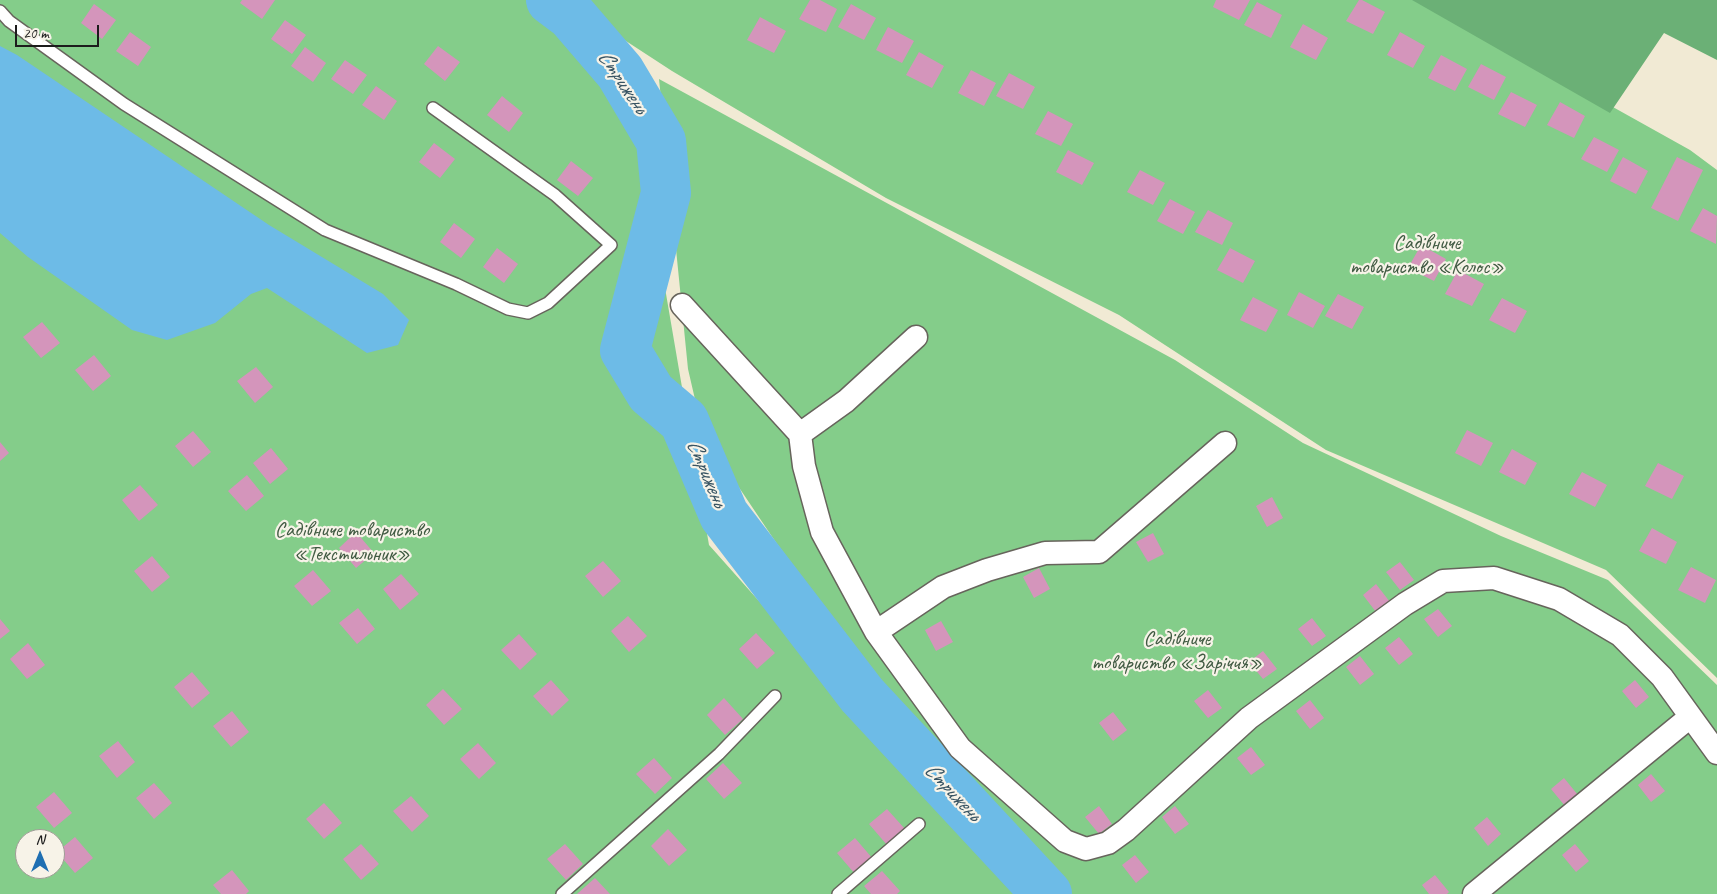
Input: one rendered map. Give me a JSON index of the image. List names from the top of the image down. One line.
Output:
{"water":["Стрижень"],"parks":["Садівниче товариство «Колос»","Садівниче товариство «Текстильник»","Садівниче товариство «Заріччя»"],"scale_bar":"20 m","north":"top"}
